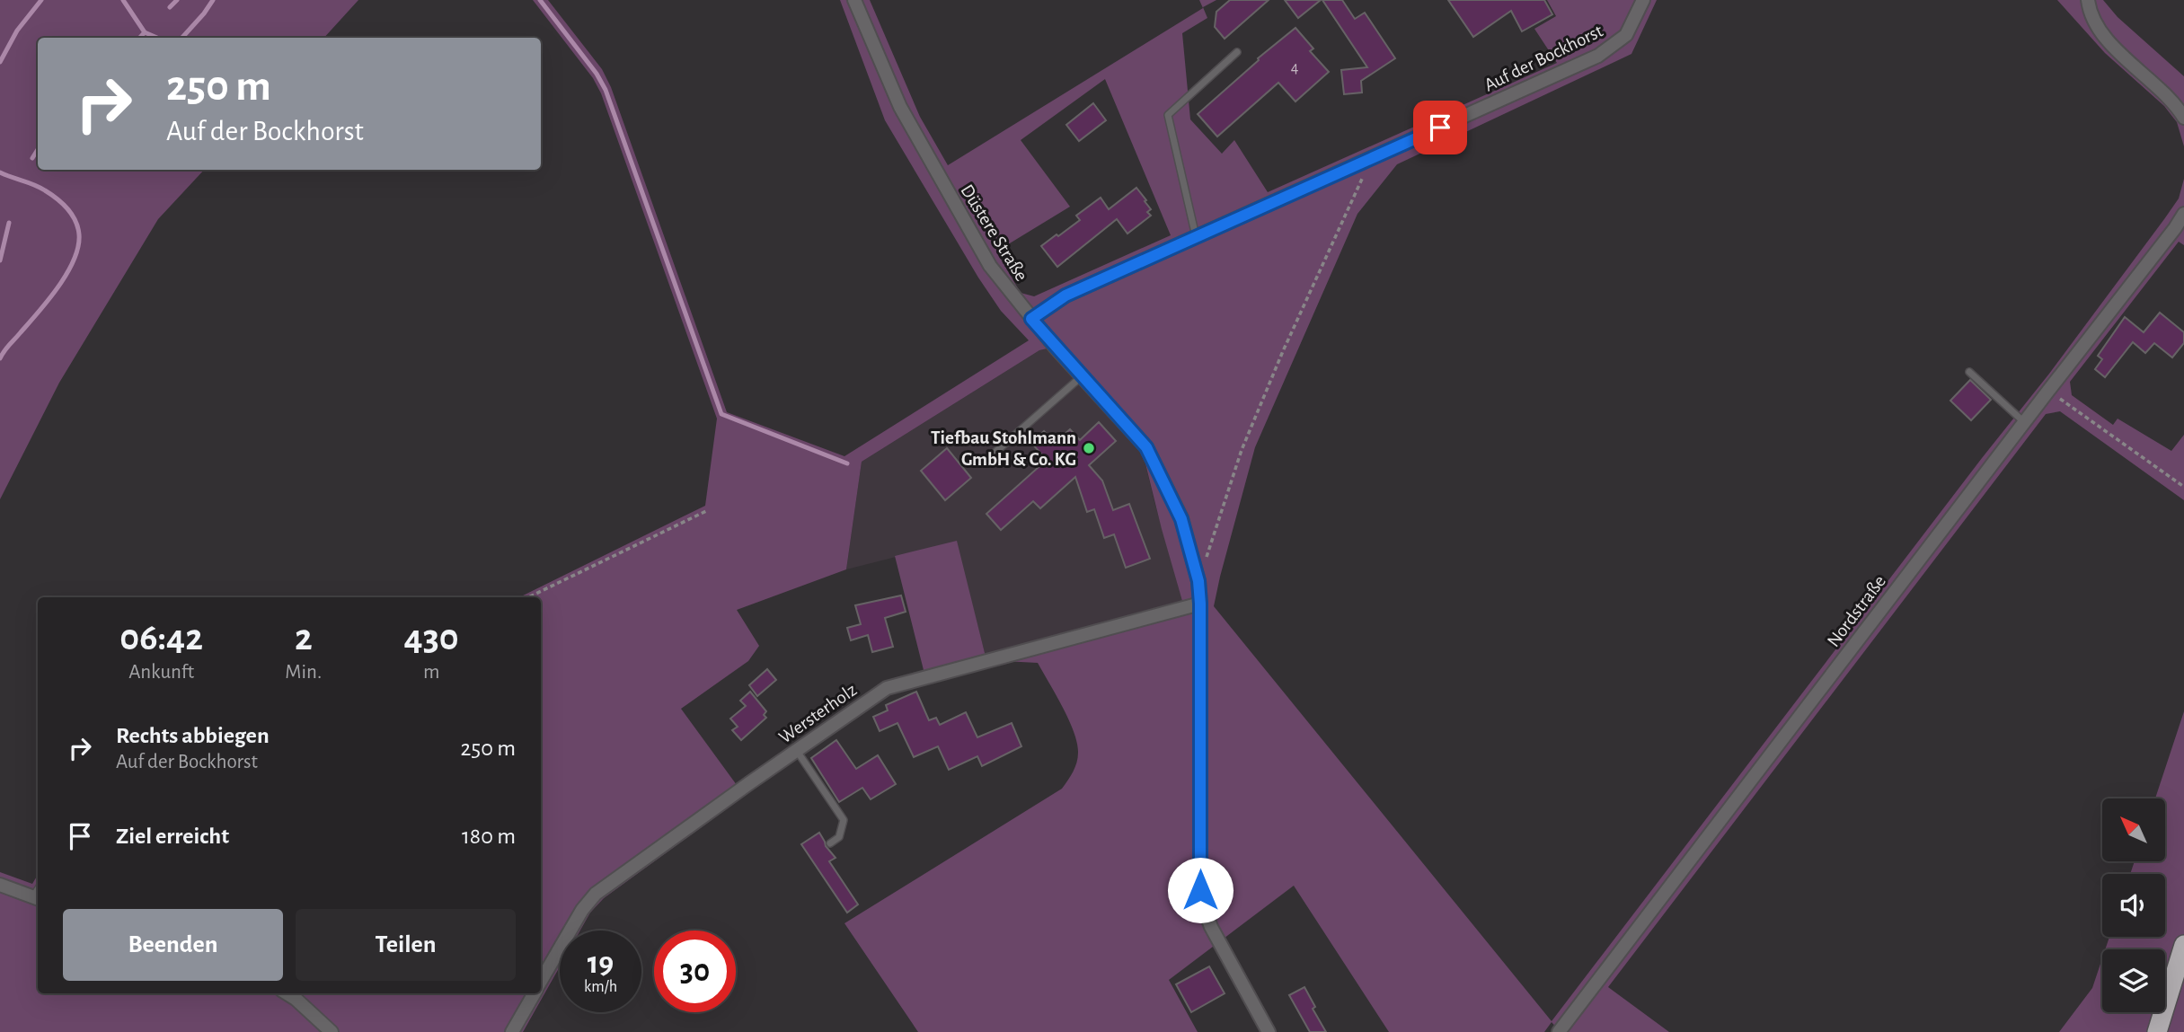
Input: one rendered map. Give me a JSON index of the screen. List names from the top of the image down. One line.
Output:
{"streets":{"street":["Auf der Bockhorst","Düstere Straße","Nordstraße","Wersterholz"]},"crossings":[["Auf der Bockhorst","Düstere Straße"],["Düstere Straße","Wersterholz"]],"places":["Tiefbau Stohlmann GmbH & Co. KG"],"house_numbers":["4"],"north":"top left","page":{"turn":["250 m","Auf der Bockhorst"],"eta":["06:42","Ankunft","2","Min.","430","m"],"list":[{"name":"Rechts abbiegen","note":"Auf der Bockhorst","value":"250 m"},{"name":"Ziel erreicht","value":"180 m"}],"buttons":["Beenden","Teilen"],"speed":"19 km/h","limit":"30"}}
